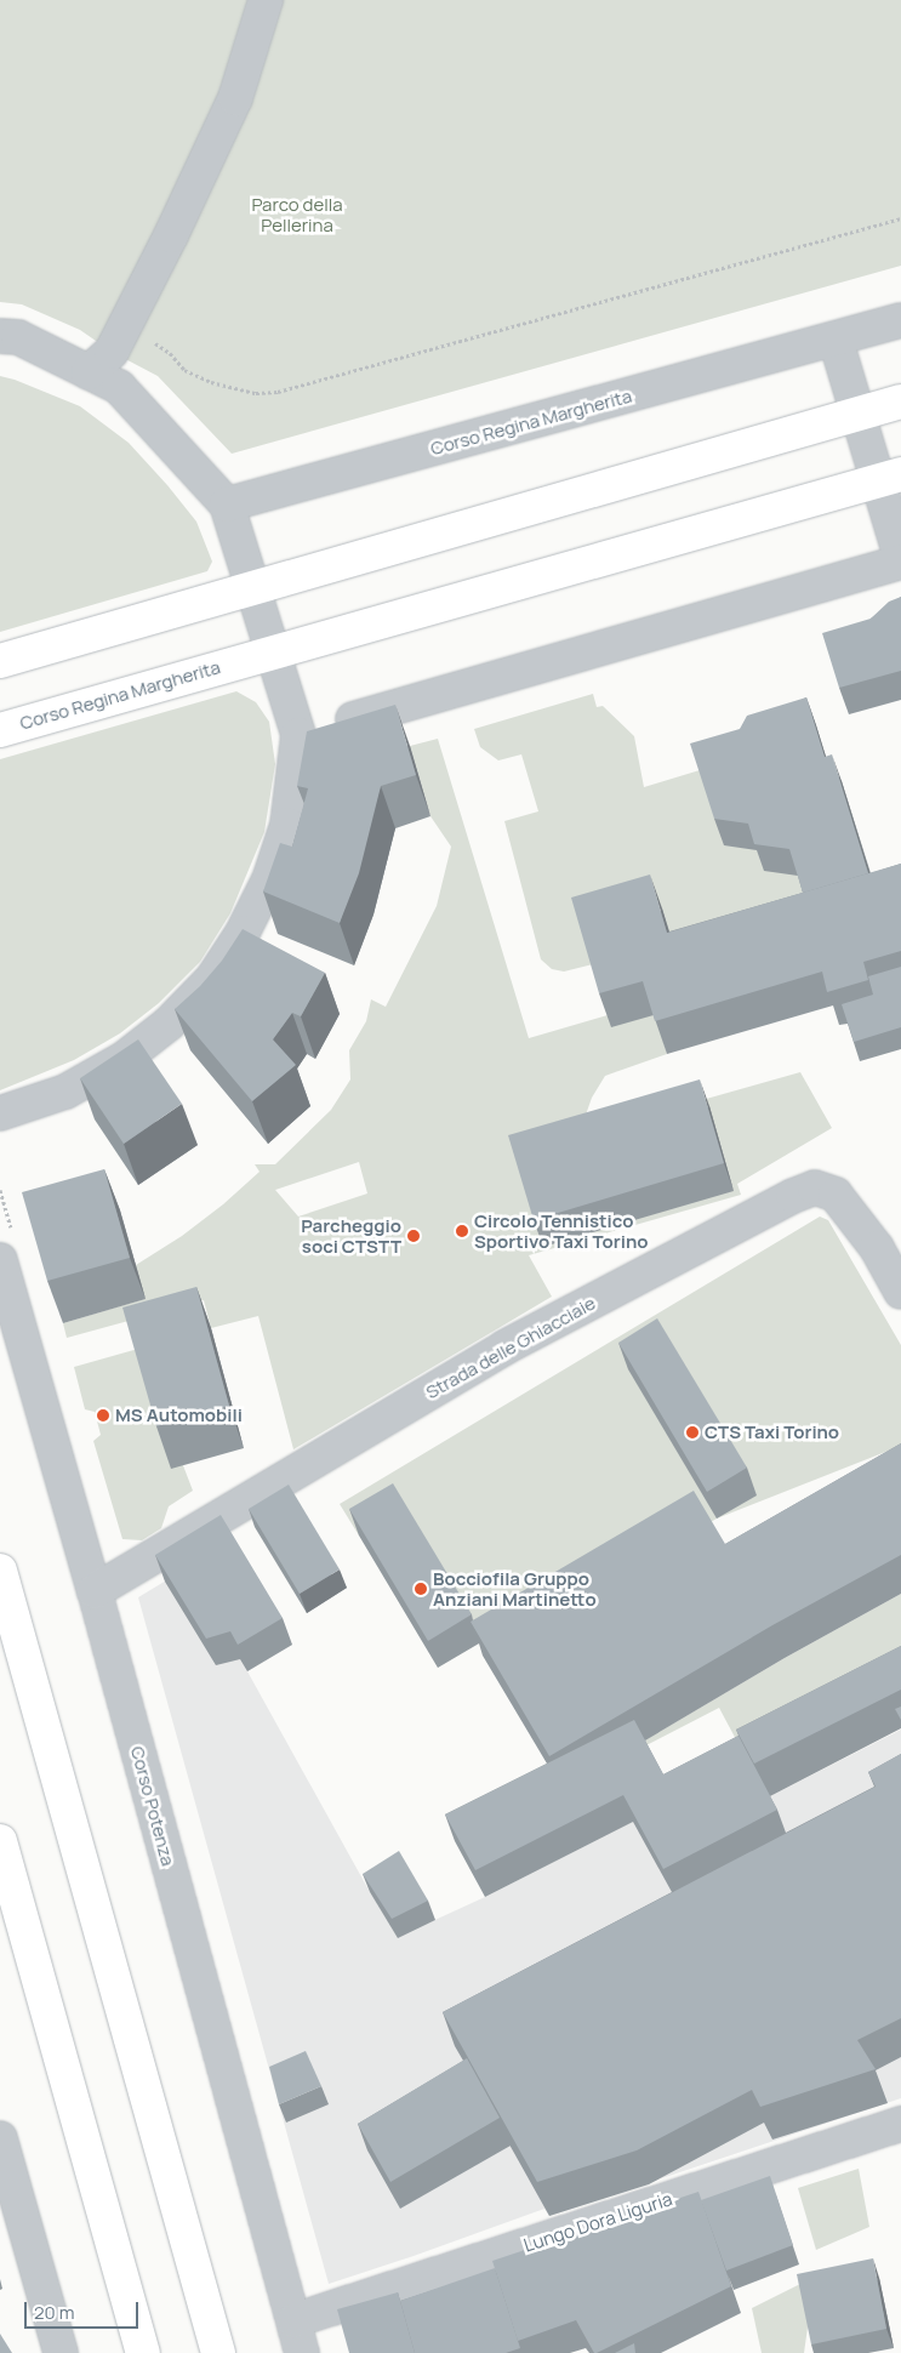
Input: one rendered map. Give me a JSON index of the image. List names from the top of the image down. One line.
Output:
{"streets":{"main road":["Corso Regina Margherita"],"street":["Strada delle Ghiacciaie","Corso Potenza","Lungo Dora Liguria"]},"crossings":[["Strada delle Ghiacciaie","Corso Potenza"],["Corso Potenza","Lungo Dora Liguria"]],"parks":["Parco della Pellerina"],"places":["Circolo Tennistico Sportivo Taxi Torino","Parcheggio soci CTSTT","MS Automobili","CTS Taxi Torino","Bocciofila Gruppo Anziani Martinetto"],"scale_bar":"20 m"}
